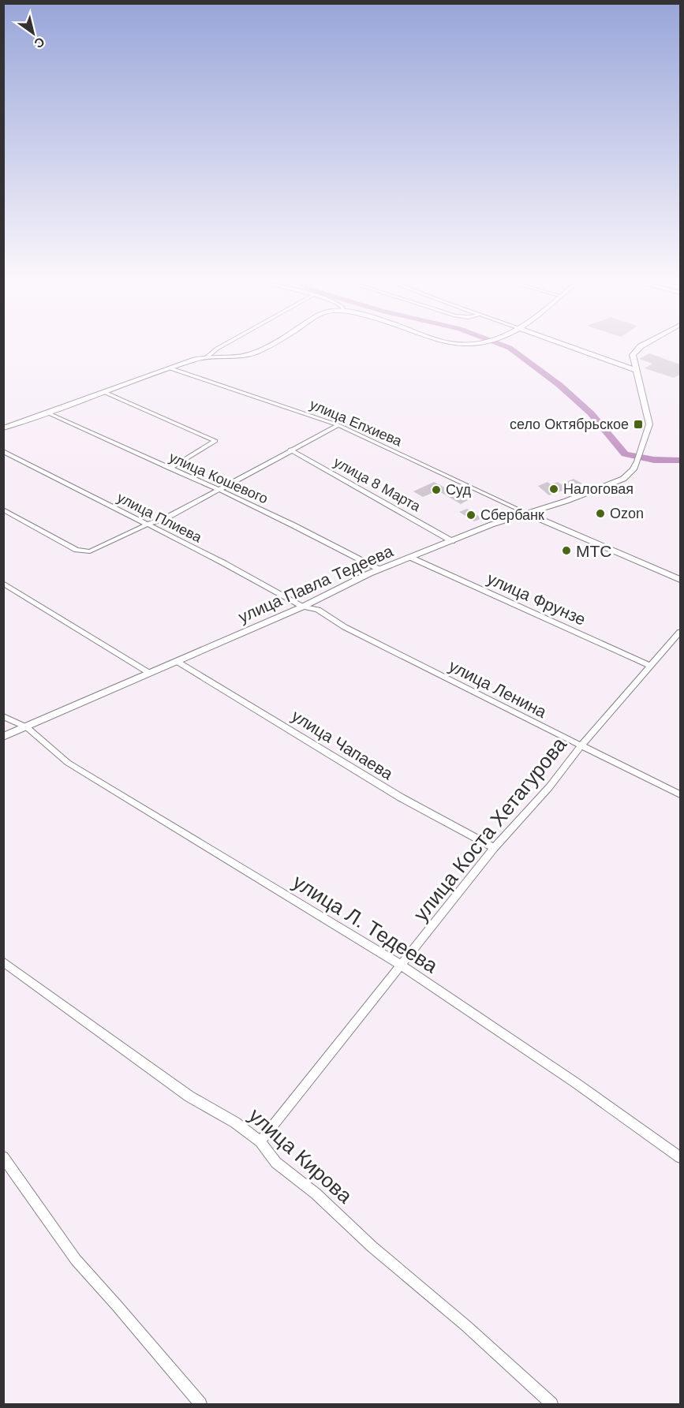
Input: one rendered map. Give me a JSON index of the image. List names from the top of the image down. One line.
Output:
{"streets":{"main road":["улица Павла Тедеева"],"street":["улица Епхиева","улица Кошевого","улица 8 Марта","улица Плиева","улица Фрунзе","улица Ленина","улица Чапаева","улица Коста Хетагурова","улица Л. Тедеева","улица Кирова"]},"crossings":[["улица Епхиева","улица Павла Тедеева"],["улица Кошевого","улица Павла Тедеева"],["улица 8 Марта","улица Павла Тедеева"],["улица Плиева","улица Павла Тедеева"],["улица Плиева","улица Ленина"],["улица Павла Тедеева","улица Фрунзе"],["улица Павла Тедеева","улица Ленина"],["улица Павла Тедеева","улица Чапаева"],["улица Павла Тедеева","улица Л. Тедеева"],["улица Фрунзе","улица Коста Хетагурова"],["улица Ленина","улица Коста Хетагурова"],["улица Чапаева","улица Коста Хетагурова"],["улица Коста Хетагурова","улица Л. Тедеева"],["улица Коста Хетагурова","улица Кирова"]],"places":{"transit":["село Октябрьское"],"other":["Налоговая","Суд","Ozon","Сбербанк","МТС"]},"north":"bottom right"}
